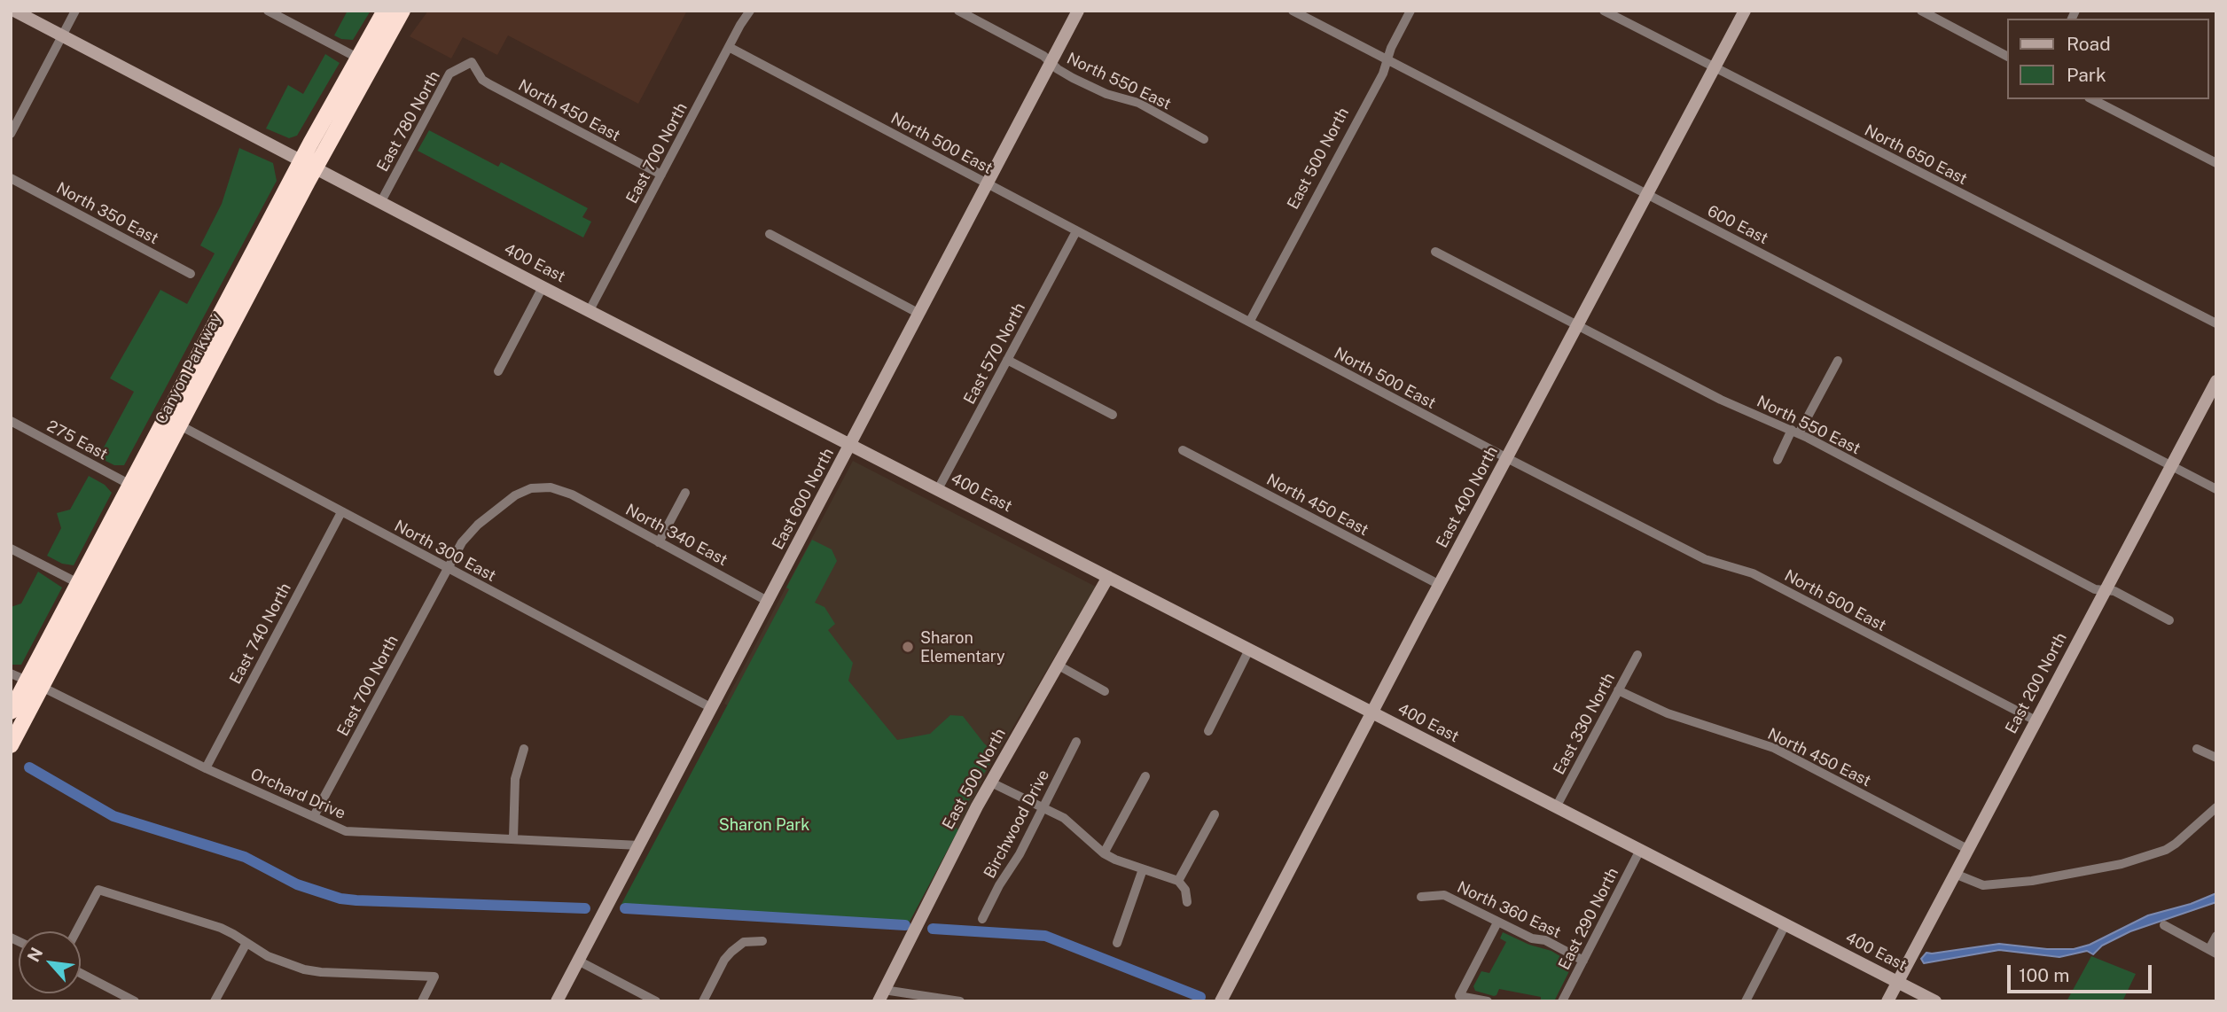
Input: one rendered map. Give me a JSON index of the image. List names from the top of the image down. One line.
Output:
{"streets":{"highway":["Canyon Parkway"],"street":["North 550 East","North 450 East","East 780 North","North 500 East","East 700 North","North 650 East","East 500 North","North 350 East","600 East","400 East","East 570 North","275 East","East 400 North","East 600 North","North 340 East","North 300 East","East 740 North","East 200 North","East 330 North","Orchard Drive","Birchwood Drive","North 360 East","East 290 North"]},"crossings":[["North 550 East","East 400 North"],["North 550 East","East 600 North"],["North 550 East","East 200 North"],["North 450 East","East 780 North"],["North 450 East","East 700 North"],["North 450 East","East 400 North"],["North 450 East","East 200 North"],["North 450 East","East 330 North"],["East 780 North","400 East"],["North 500 East","East 700 North"],["North 500 East","East 500 North"],["North 500 East","East 570 North"],["North 500 East","East 400 North"],["North 500 East","East 600 North"],["North 500 East","East 200 North"],["East 700 North","400 East"],["East 700 North","North 340 East"],["East 700 North","North 300 East"],["East 700 North","Orchard Drive"],["North 650 East","East 400 North"],["East 500 North","600 East"],["East 500 North","400 East"],["600 East","East 400 North"],["600 East","East 200 North"],["400 East","East 570 North"],["400 East","Canyon Parkway"],["400 East","East 400 North"],["400 East","East 600 North"],["400 East","East 200 North"],["400 East","East 330 North"],["400 East","East 290 North"],["Canyon Parkway","275 East"],["Canyon Parkway","North 300 East"],["Canyon Parkway","Orchard Drive"],["East 600 North","North 340 East"],["East 600 North","North 300 East"],["East 600 North","Orchard Drive"],["North 340 East","North 300 East"],["North 300 East","East 740 North"],["East 740 North","Orchard Drive"],["North 360 East","East 290 North"]],"parks":["Sharon Park"],"places":["Sharon Elementary"],"legend":["Road","Park"],"scale_bar":"100 m","north":"top left"}
